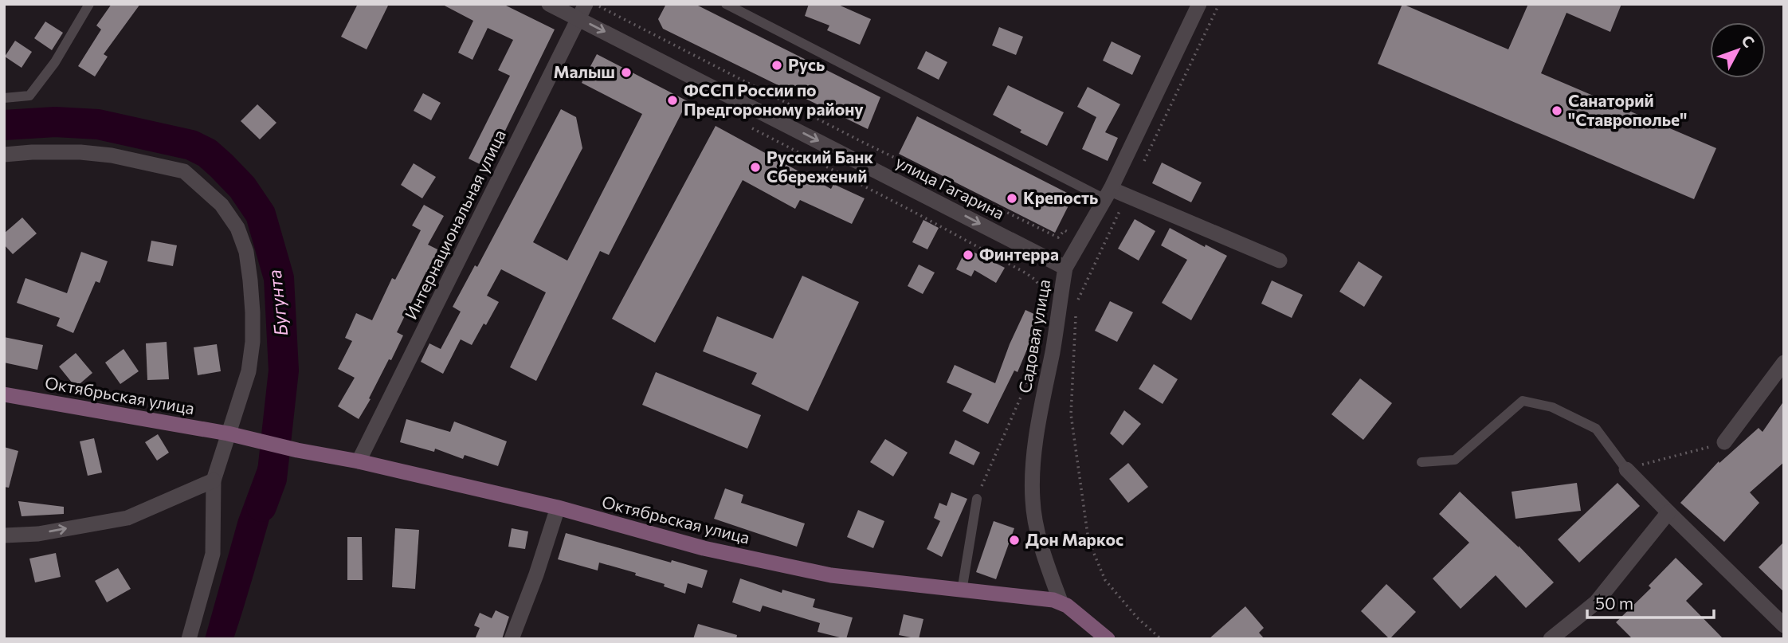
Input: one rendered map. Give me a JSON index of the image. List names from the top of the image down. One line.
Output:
{"streets":{"main road":["Октябрьская улица"],"street":["улица Гагарина","Интернациональная улица","Садовая улица"]},"crossings":[["улица Гагарина","Интернациональная улица"],["улица Гагарина","Садовая улица"],["Интернациональная улица","Октябрьская улица"],["Садовая улица","Октябрьская улица"]],"one_way":["улица Гагарина"],"water":["Бугунта"],"places":["Русь","Малыш","ФССП России по Предгороному району","Санаторий \"Ставрополье\"","Русский Банк Сбережений","Крепость","Финтерра","Дон Маркос"],"scale_bar":"50 m","north":"top right"}
